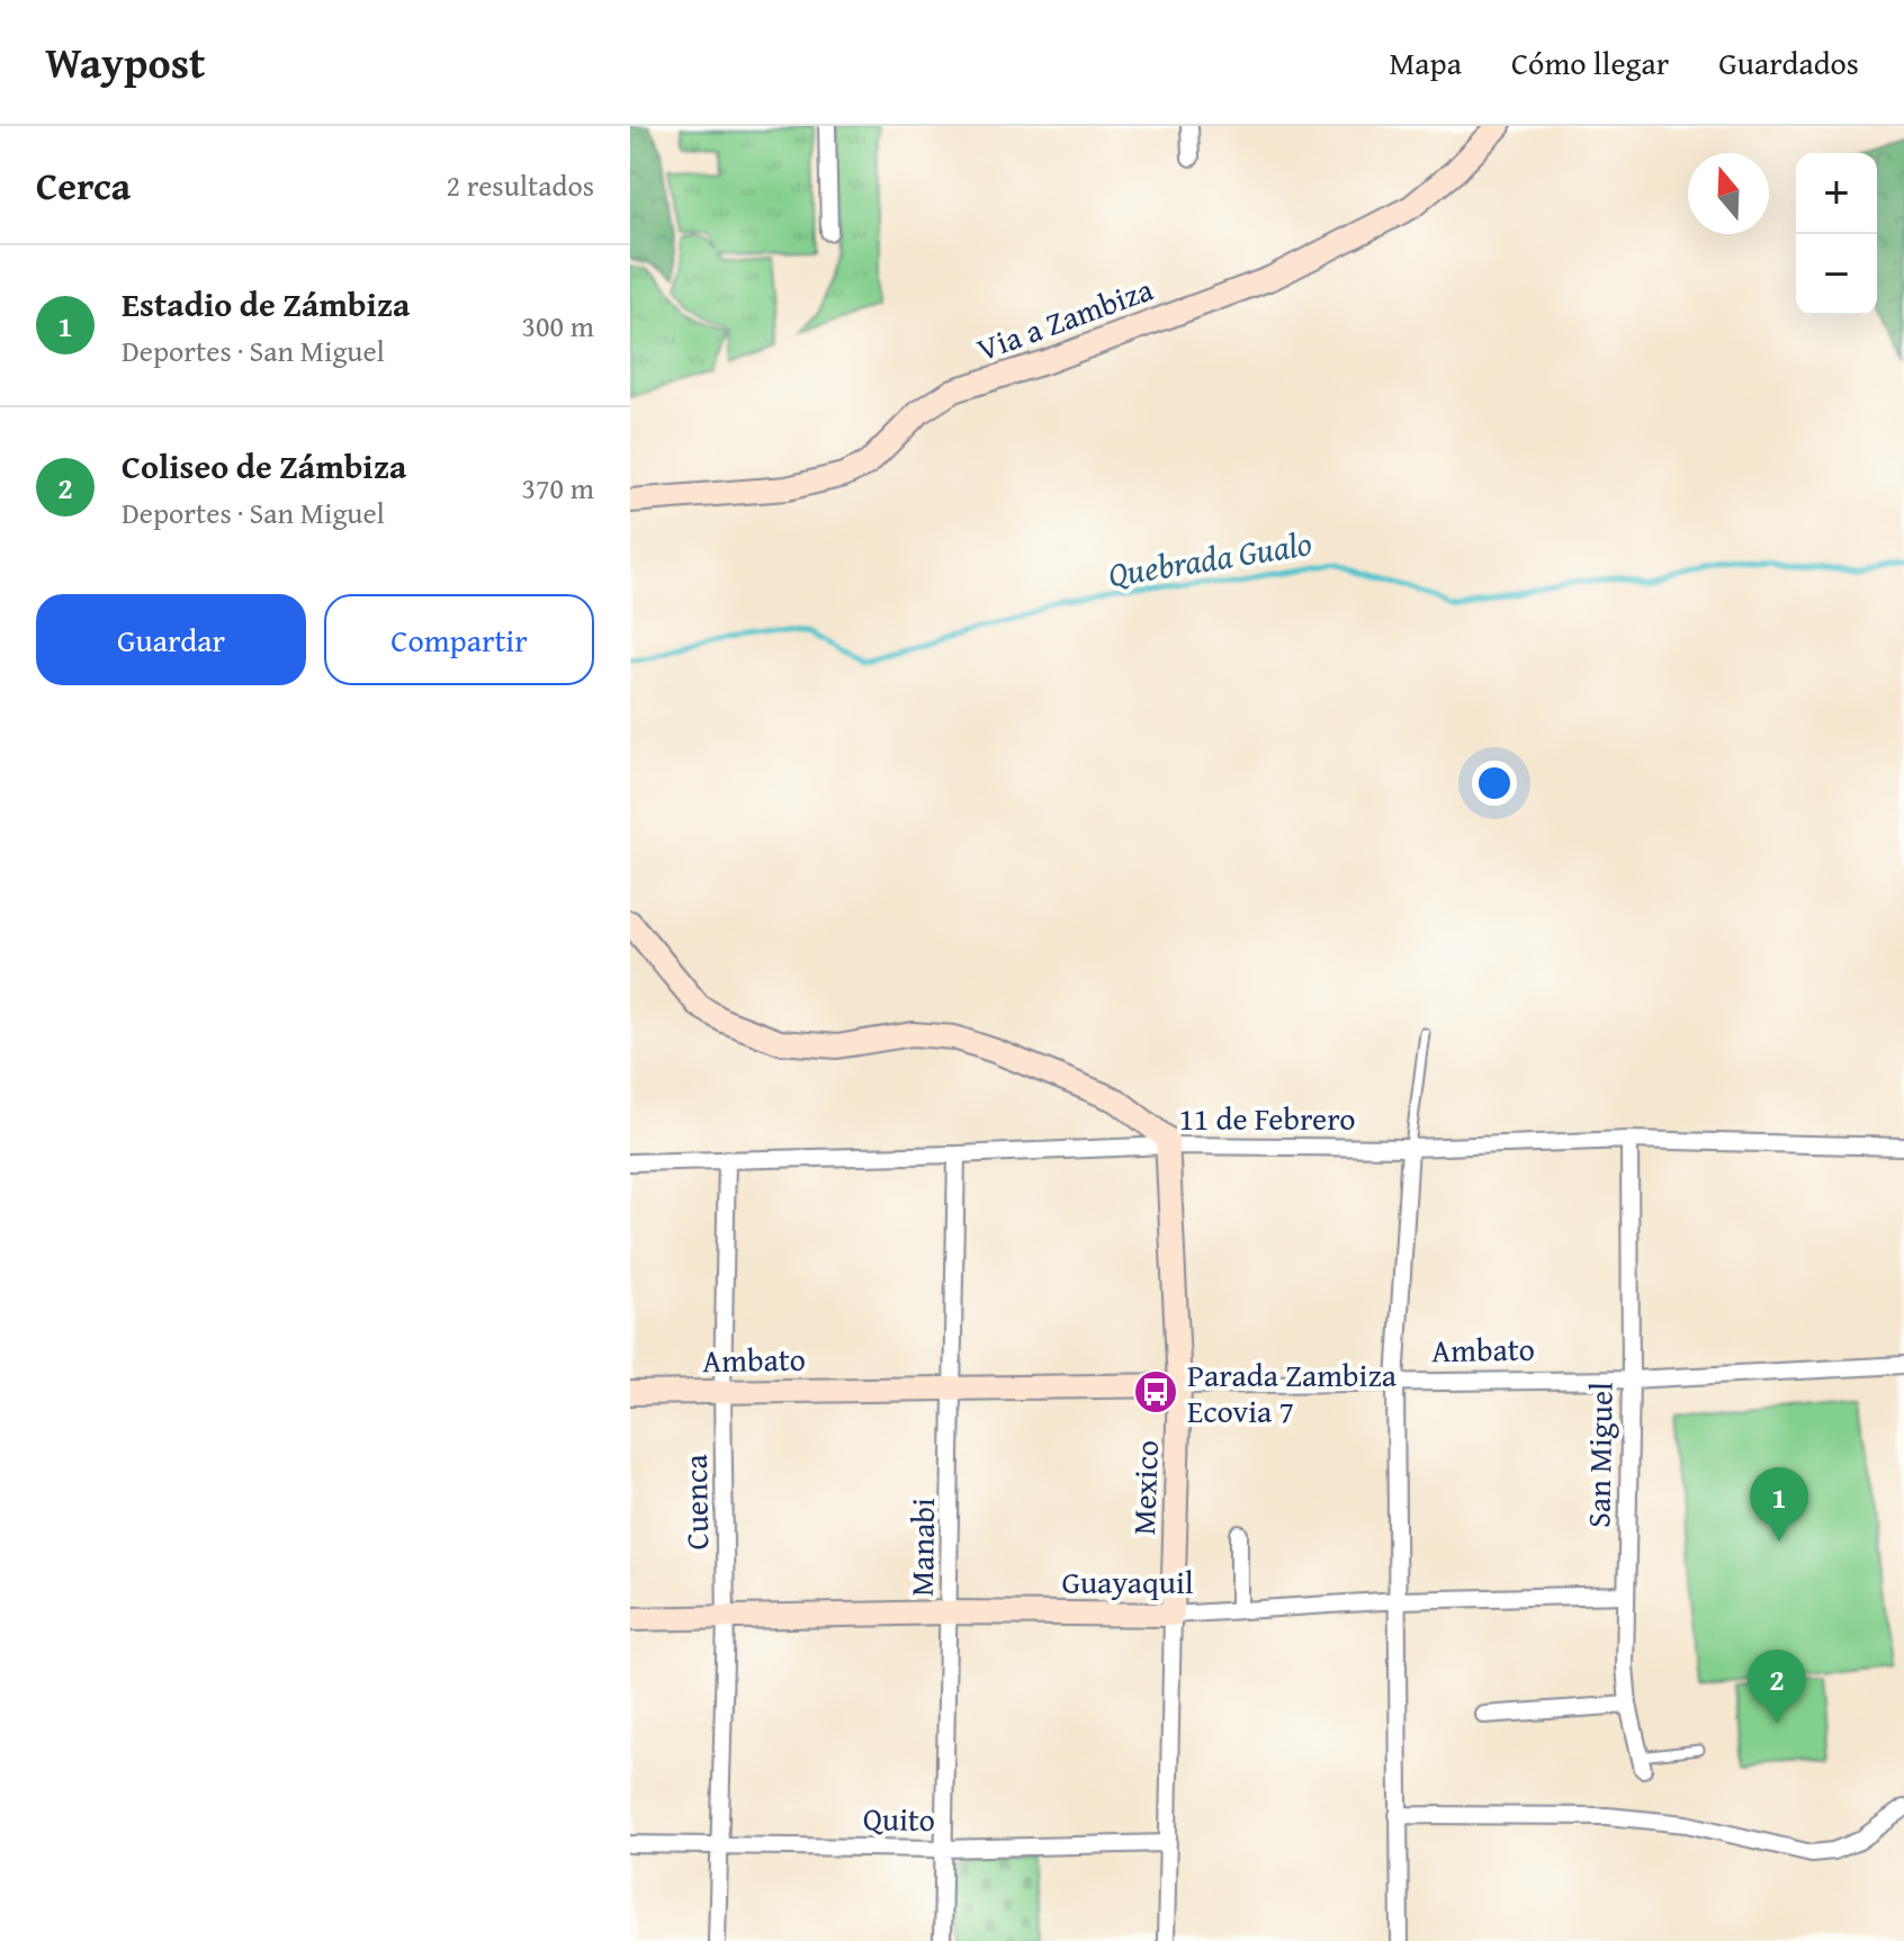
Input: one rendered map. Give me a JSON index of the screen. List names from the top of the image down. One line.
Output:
{"streets":{"street":["Via a Zambiza","11 de Febrero","Ambato","San Miguel","Mexico","Cuenca","Manabi","Guayaquil","Quito"]},"crossings":[["11 de Febrero","San Miguel"],["11 de Febrero","Mexico"],["11 de Febrero","Cuenca"],["11 de Febrero","Manabi"],["Ambato","San Miguel"],["Ambato","Mexico"],["Ambato","Cuenca"],["Ambato","Manabi"],["San Miguel","Guayaquil"],["Mexico","Guayaquil"],["Mexico","Quito"],["Cuenca","Guayaquil"],["Cuenca","Quito"],["Manabi","Guayaquil"],["Manabi","Quito"]],"water":["Quebrada Gualo"],"places":{"bus stop":["Parada Zambiza Ecovia 7"]},"north":"top","page":{"header":"Waypost","nav":["Mapa","Cómo llegar","Guardados"],"heading":["Cerca","2 resultados"],"map_buttons":["+","−"],"list":[{"mark":"1","name":"Estadio de Zámbiza","note":"Deportes · San Miguel","value":"300 m"},{"mark":"2","name":"Coliseo de Zámbiza","note":"Deportes · San Miguel","value":"370 m"}],"buttons":["Guardar","Compartir"],"pins":["1","2"]}}
